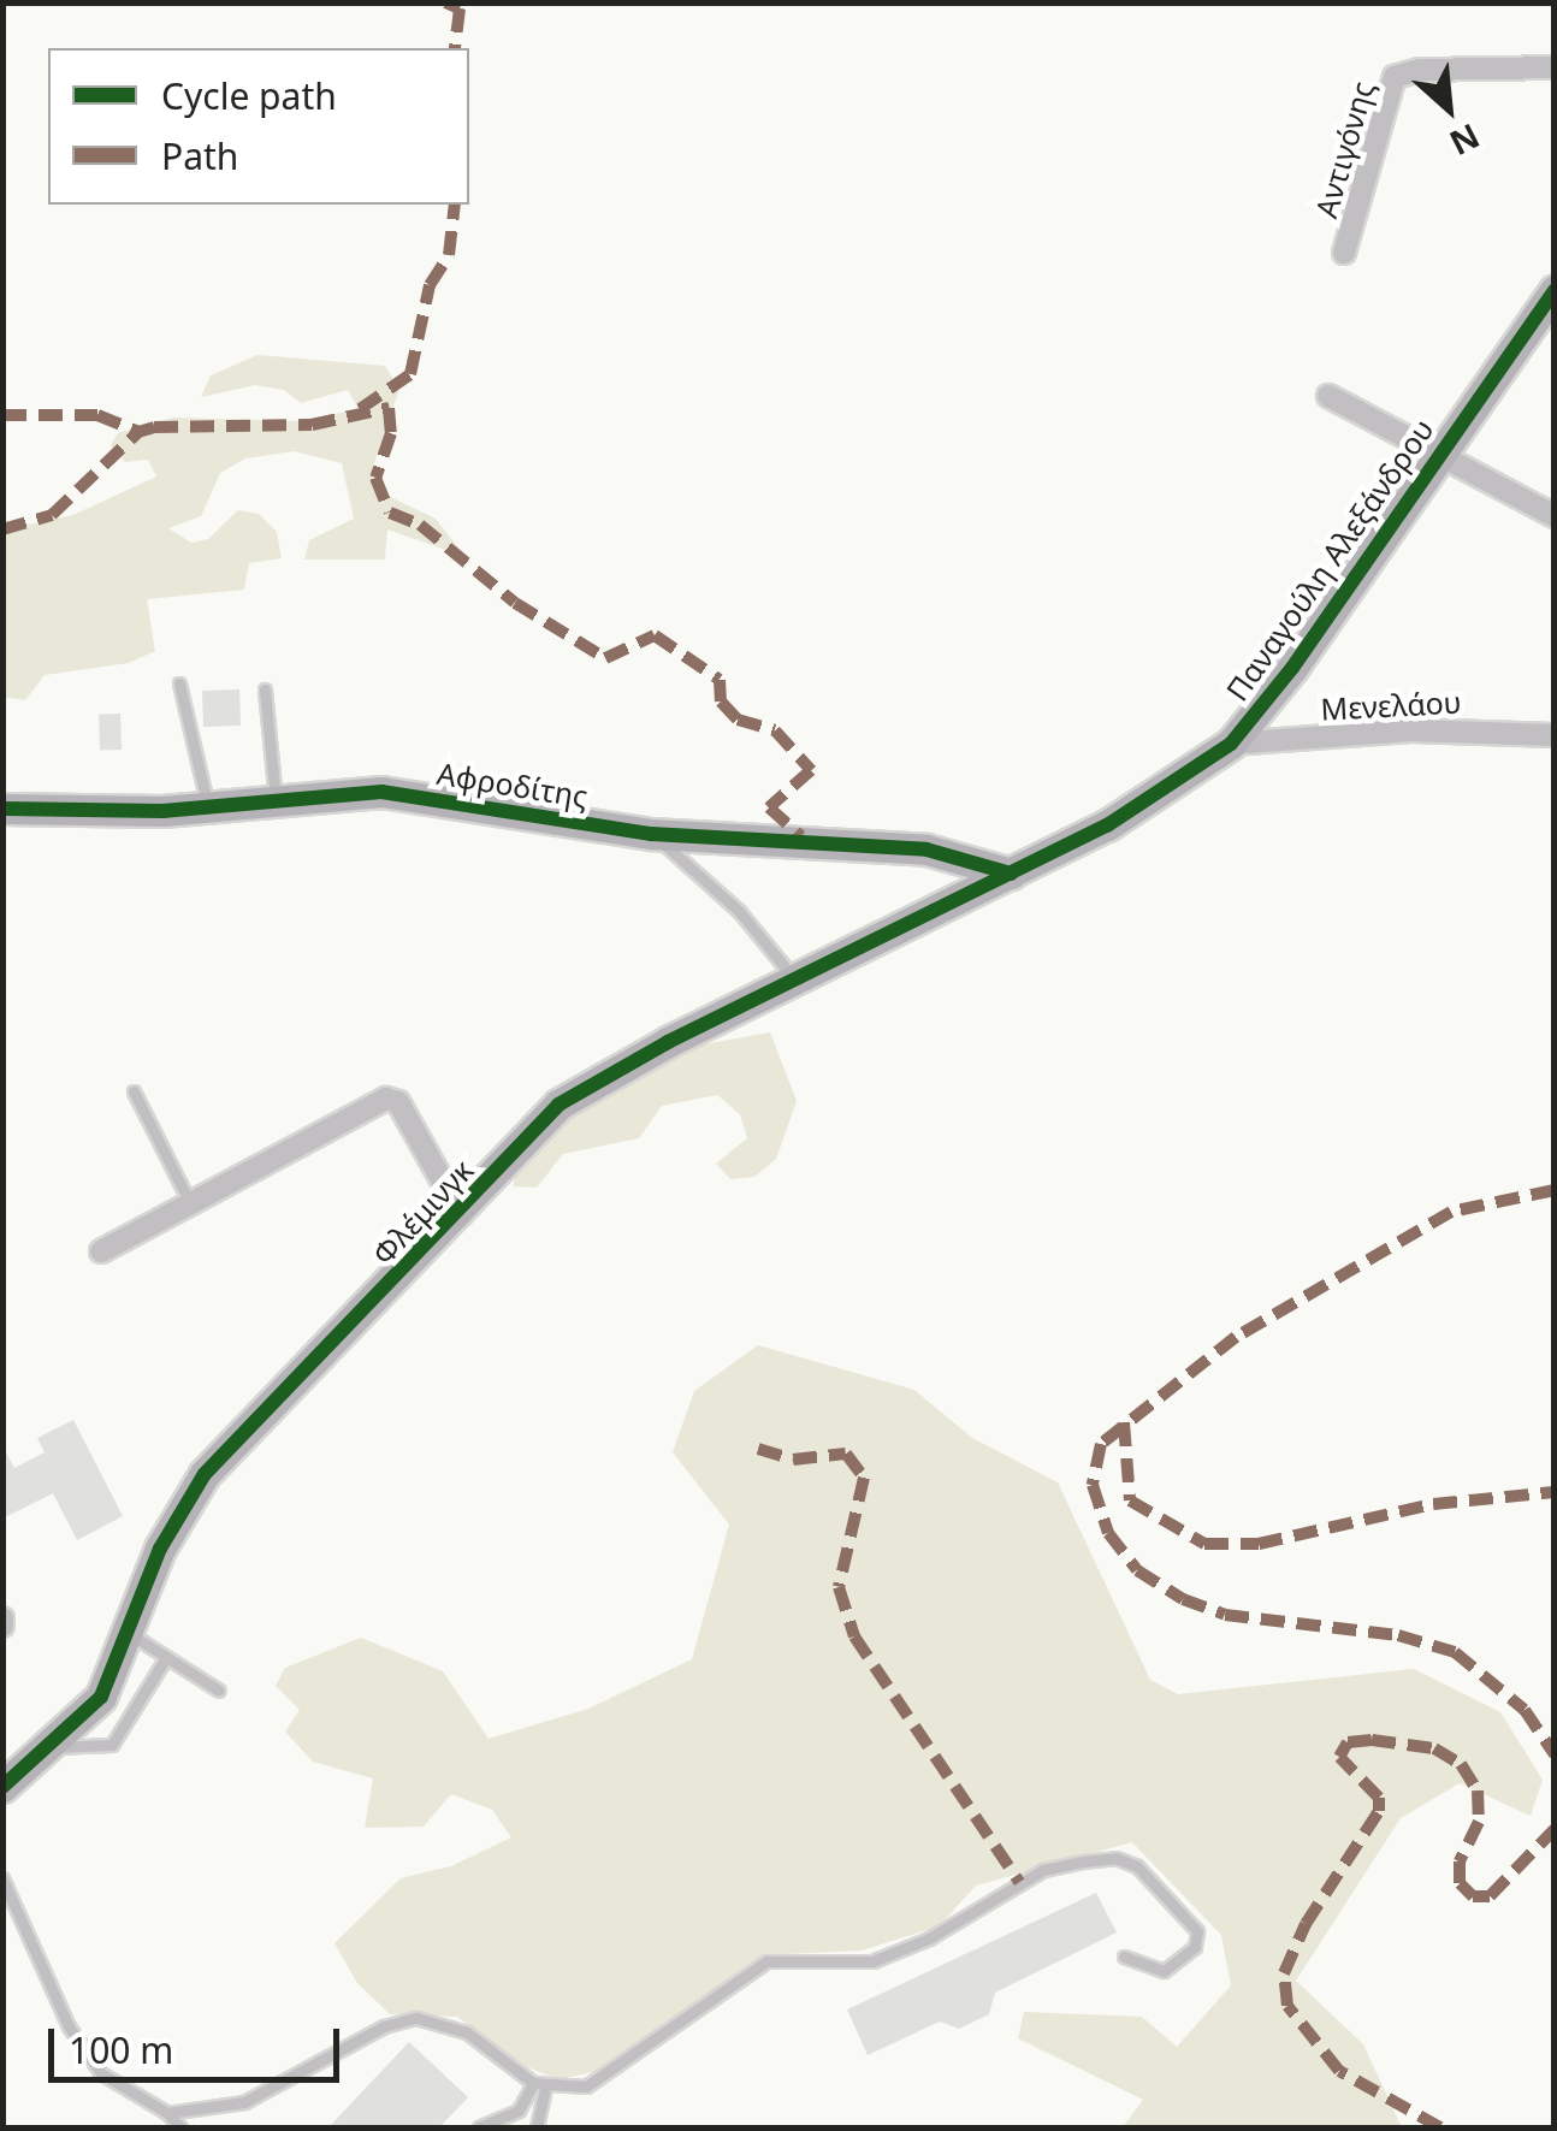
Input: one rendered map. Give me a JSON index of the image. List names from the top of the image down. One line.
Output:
{"streets":{"street":["Αντιγόνης","Παναγούλη Αλεξάνδρου","Μενελάου","Αφροδίτης","Φλέμινγκ"]},"crossings":[["Παναγούλη Αλεξάνδρου","Μενελάου"],["Παναγούλη Αλεξάνδρου","Φλέμινγκ"],["Αφροδίτης","Φλέμινγκ"]],"legend":["Cycle path","Path"],"scale_bar":"100 m","north":"bottom right"}
